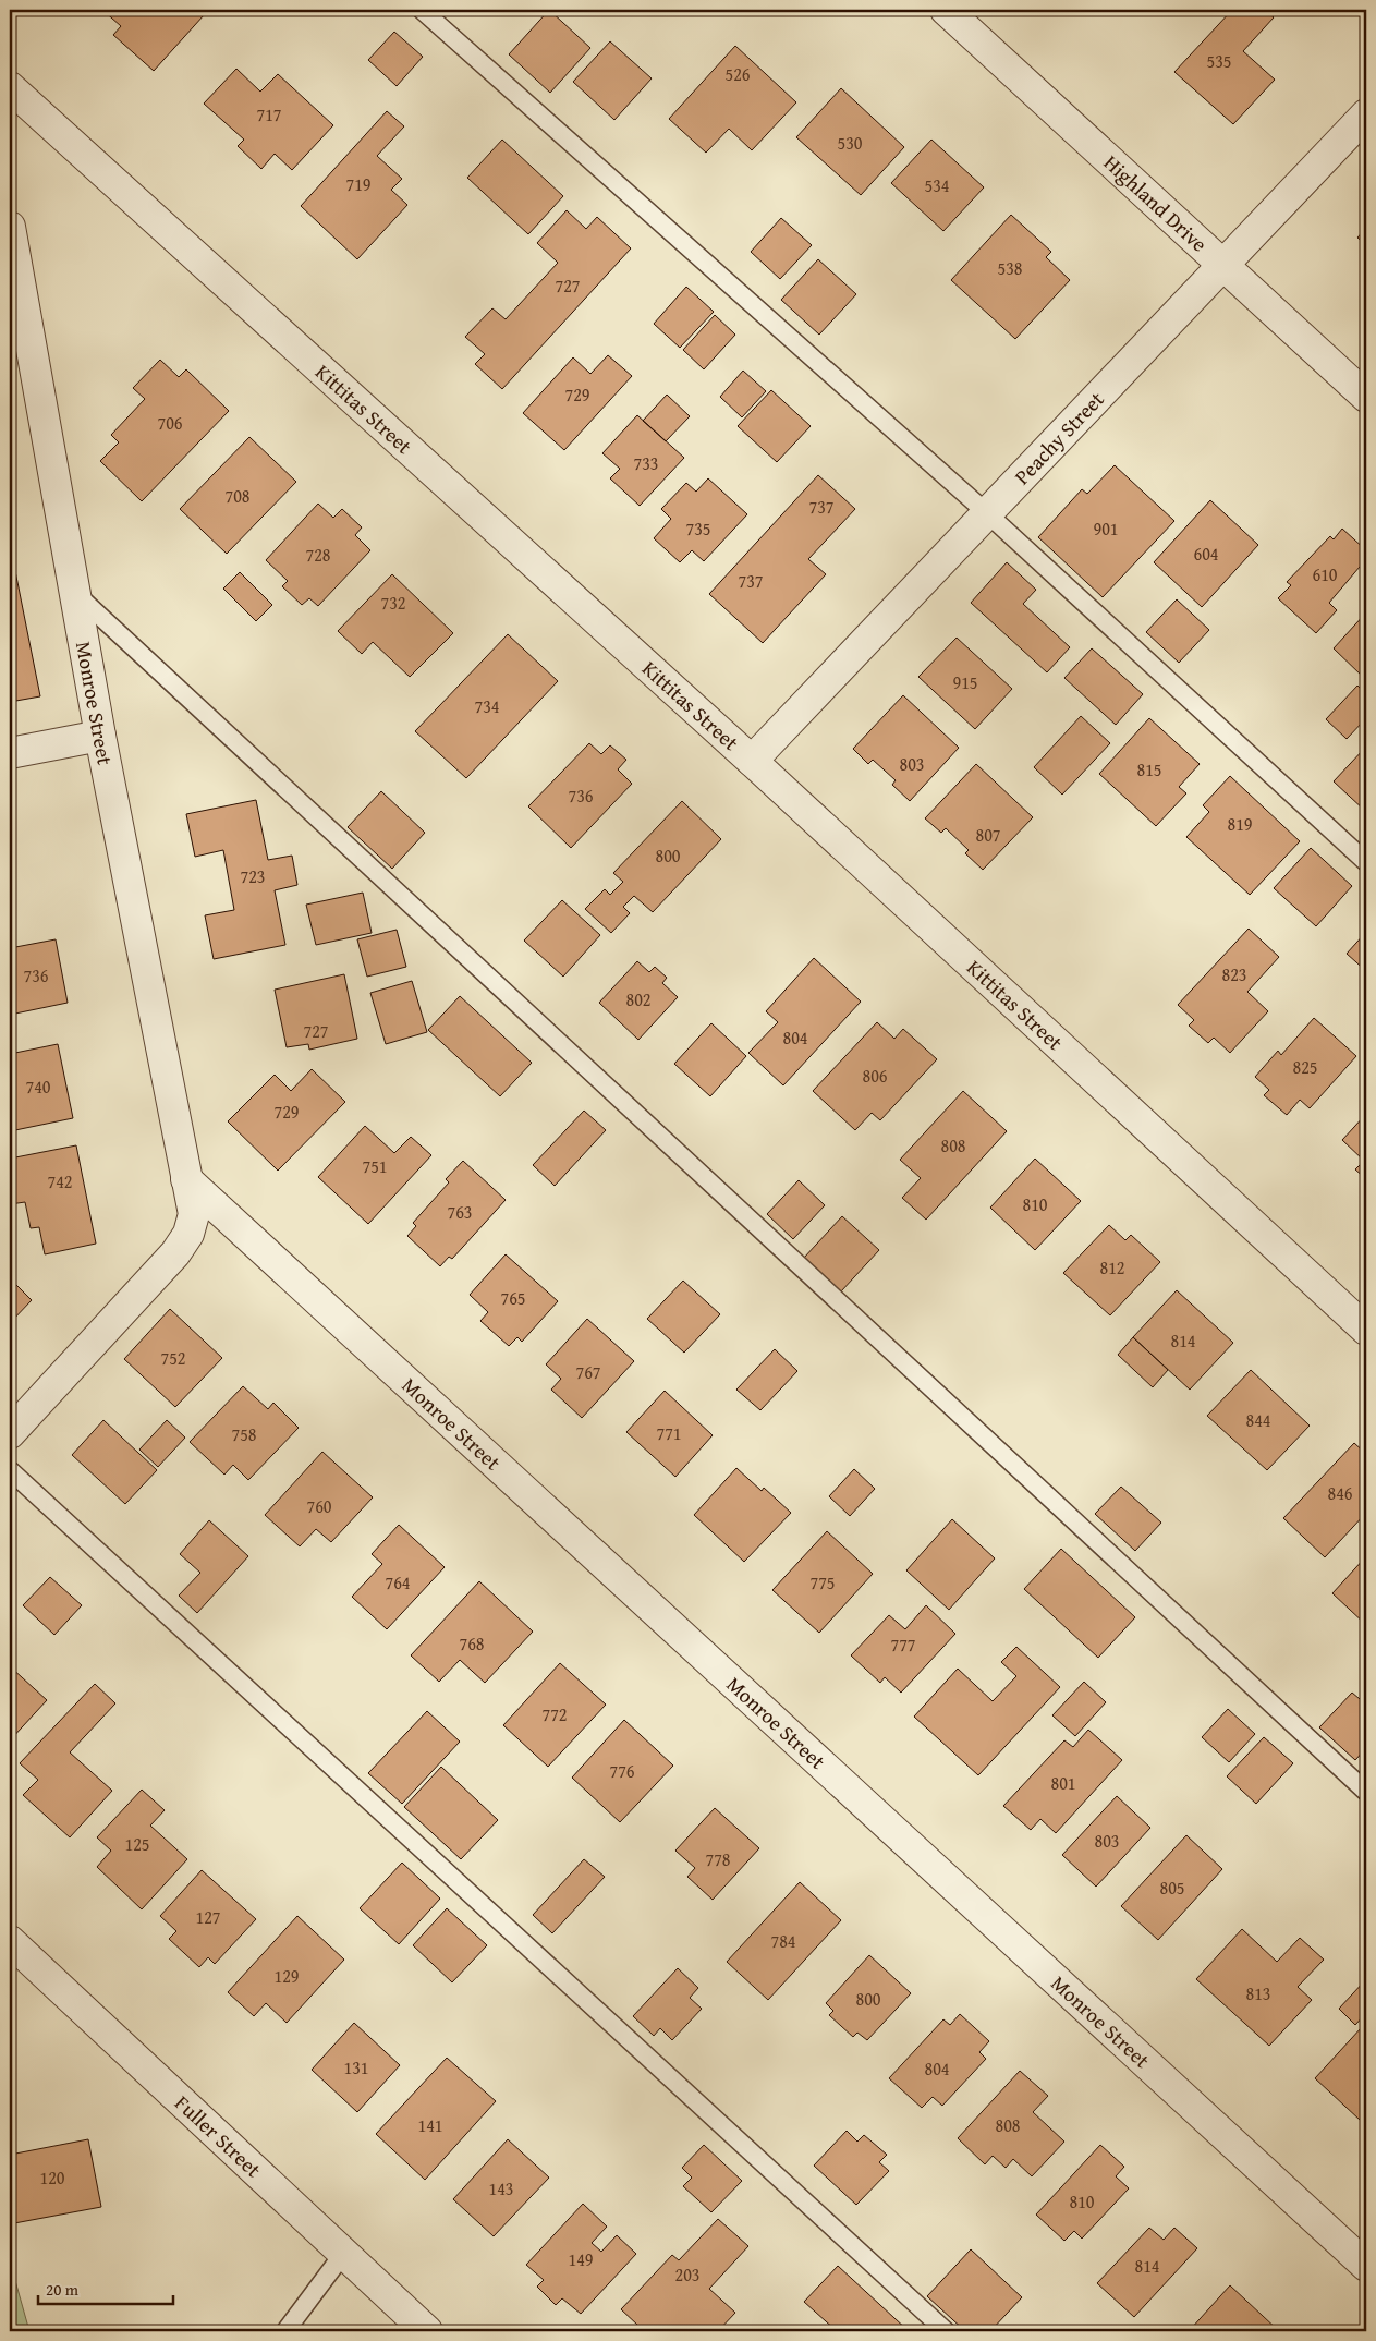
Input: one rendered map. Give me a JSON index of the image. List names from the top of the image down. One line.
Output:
{"streets":{"street":["Highland Drive","Kittitas Street","Peachy Street","Monroe Street","Fuller Street"]},"crossings":[["Highland Drive","Peachy Street"],["Kittitas Street","Peachy Street"]],"house_numbers":["535","526","717","530","719","534","538","727","729","706","733","708","737","735","901","604","728","610","737","732","915","734","803","815","736","819","807","800","723","823","736","802","727","804","825","806","740","729","808","751","742","810","763","812","765","814","752","767","844","771","758","846","760","764","775","768","777","772","776","801","803","125","778","805","127","784","129","813","800","131","804","141","808","120","143","810","149","814","203"],"scale_bar":"20 m"}
